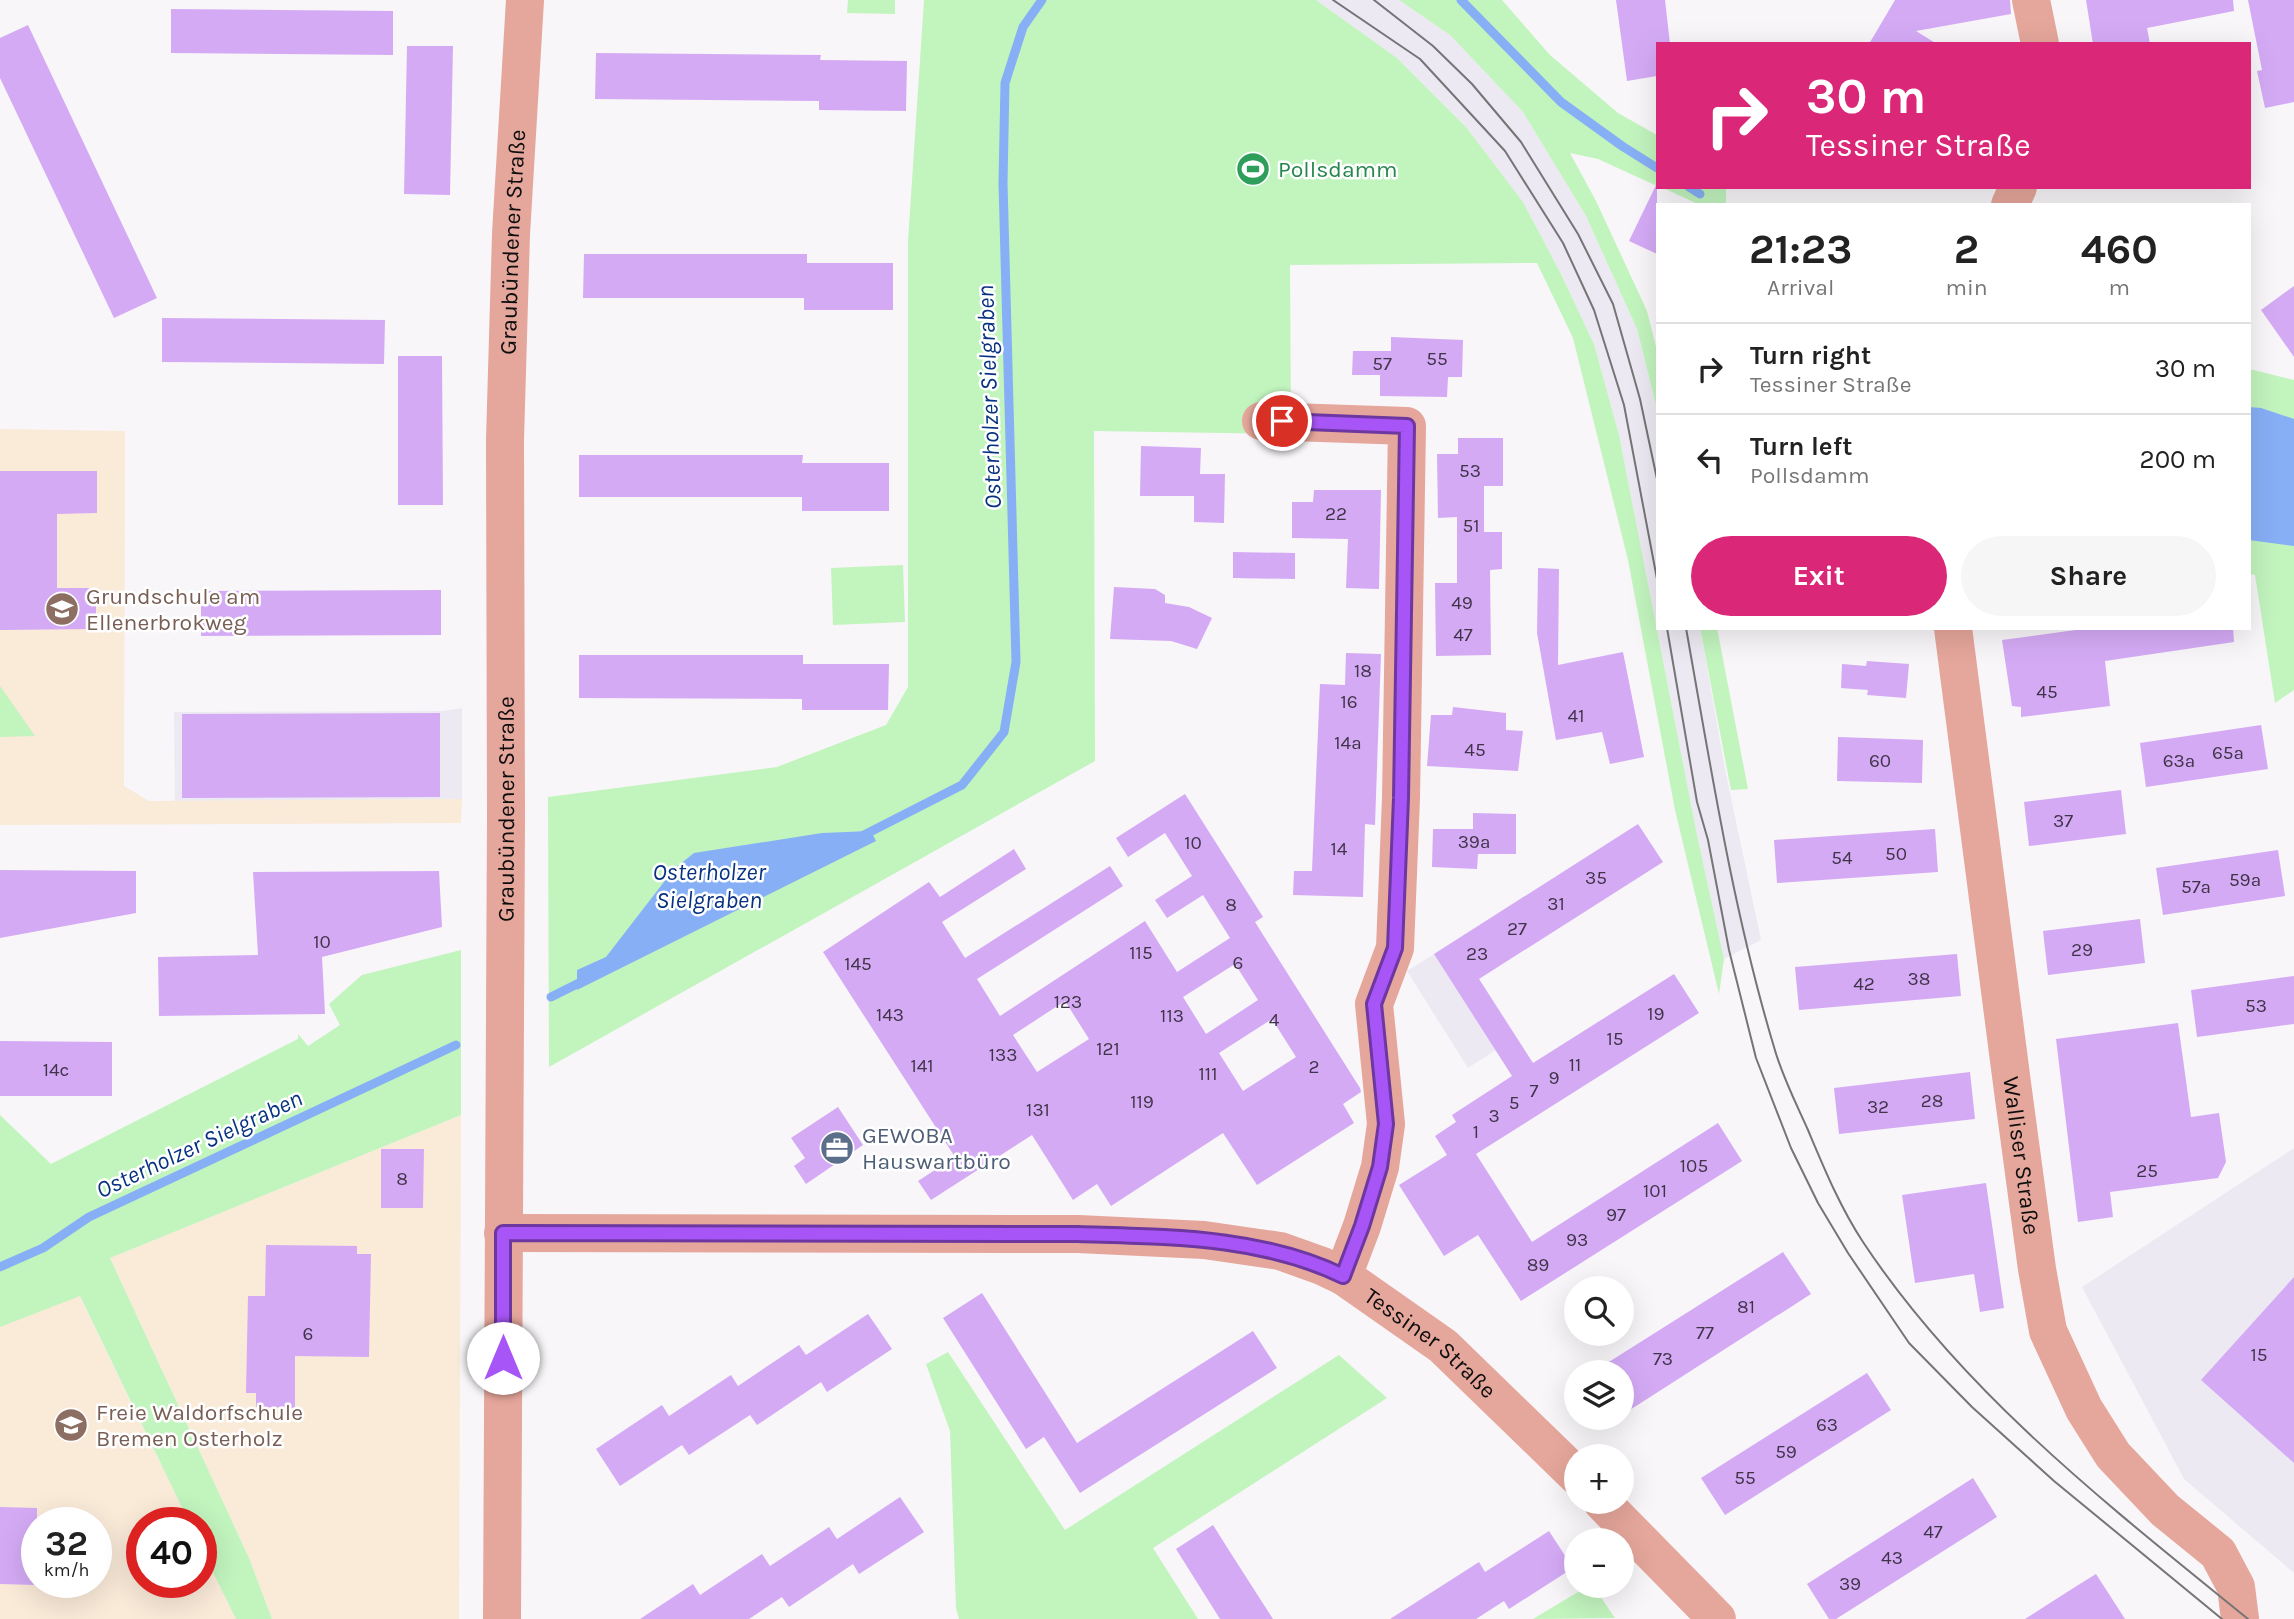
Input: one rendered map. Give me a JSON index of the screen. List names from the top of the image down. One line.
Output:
{"streets":{"street":["Graubündener Straße","Walliser Straße","Tessiner Straße"]},"crossings":[["Graubündener Straße","Tessiner Straße"]],"water":["Osterholzer Sielgraben"],"places":{"sports":["Pollsdamm"],"school or university":["Grundschule am Ellenerbrokweg","Freie Waldorfschule Bremen Osterholz"],"office":["GEWOBA Hauswartbüro"]},"house_numbers":["55","57","53","22","51","49","47","18","45","16","41","14a","45","65a","60","63a","37","39a","10","14","50","54","35","59a","57a","31","8","27","10","29","115","23","6","145","38","42","123","53","19","143","113","4","15","121","133","11","141","2","14c","111","9","7","28","119","5","32","131","3","1","105","25","8","101","97","93","89","81","77","6","15","73","63","59","55","47","43","39"],"page":{"turn":["30 m","Tessiner Straße"],"eta":["21:23","Arrival","2","min","460","m"],"list":[{"name":"Turn right","note":"Tessiner Straße","value":"30 m"},{"name":"Turn left","note":"Pollsdamm","value":"200 m"}],"buttons":["Exit","Share"],"map_buttons":["+","−"],"speed":"32 km/h","limit":"40"}}
